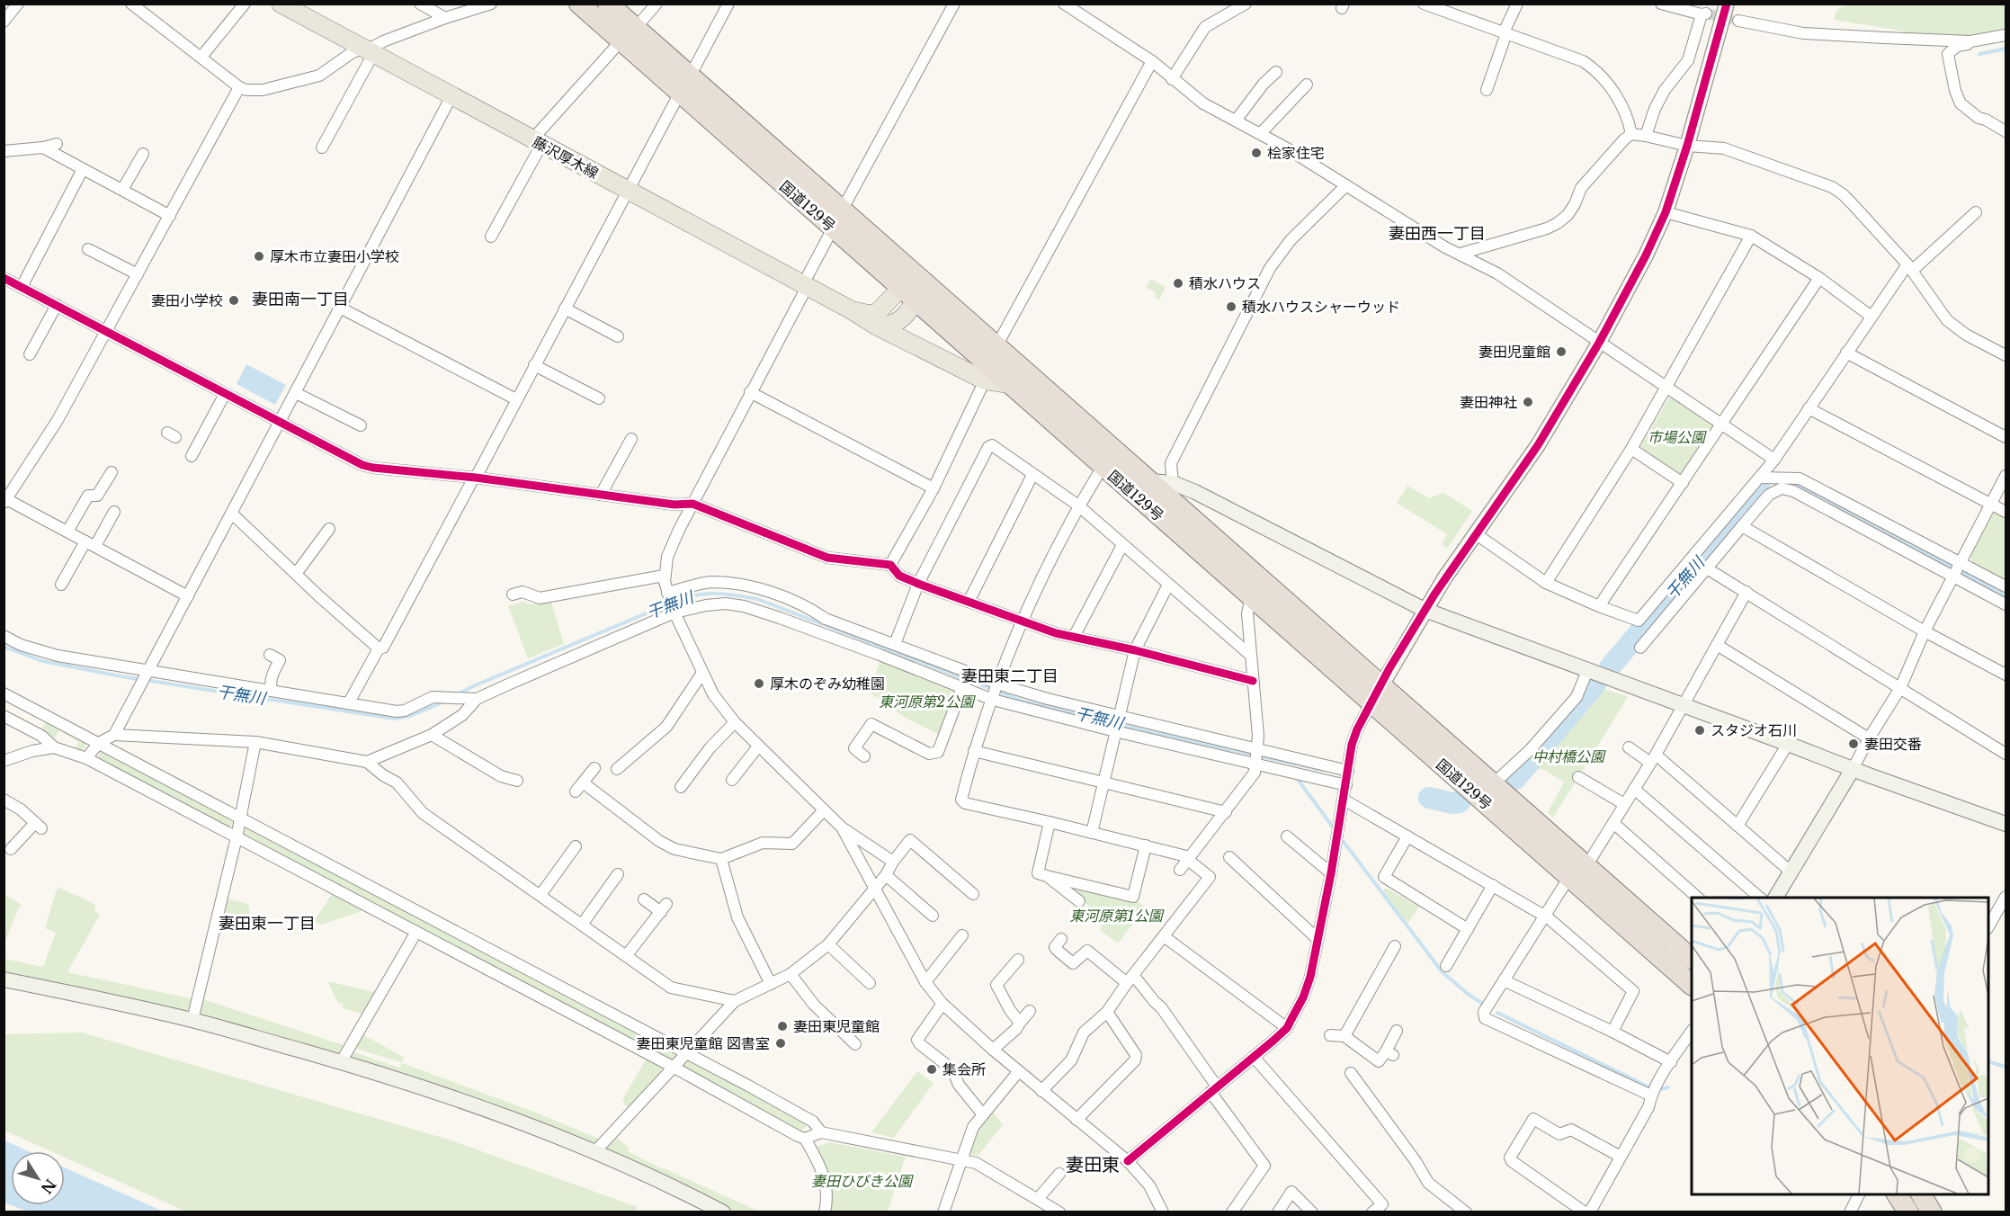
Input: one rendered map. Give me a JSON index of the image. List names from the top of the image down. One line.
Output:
{"streets":{"highway":["国道129号"],"main road":["藤沢厚木線"]},"crossings":[["藤沢厚木線","国道129号"]],"districts":["妻田西一丁目","妻田南一丁目","妻田東二丁目","妻田東一丁目","妻田東"],"water":["干無川"],"parks":["市場公園","東河原第2公園","中村橋公園","東河原第1公園","妻田ひびき公園"],"places":["桧家住宅","厚木市立妻田小学校","積水ハウス","妻田小学校","積水ハウスシャーウッド","妻田児童館","妻田神社","厚木のぞみ幼稚園","スタジオ石川","妻田交番","妻田東児童館","妻田東児童館 図書室","集会所"],"north":"bottom right"}
